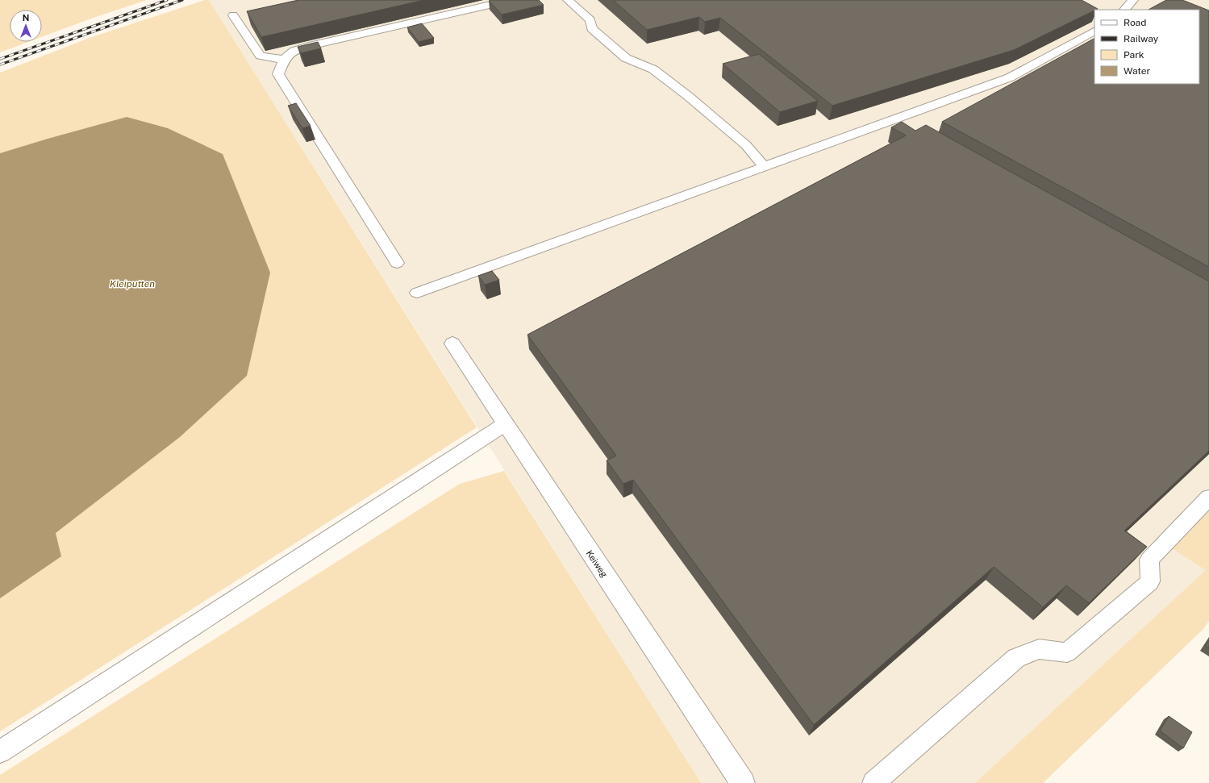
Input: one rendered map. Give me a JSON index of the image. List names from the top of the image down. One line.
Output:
{"streets":{"street":["Keiweg"]},"water":["Kleiputten"],"legend":["Road","Railway","Park","Water"],"north":"top"}
